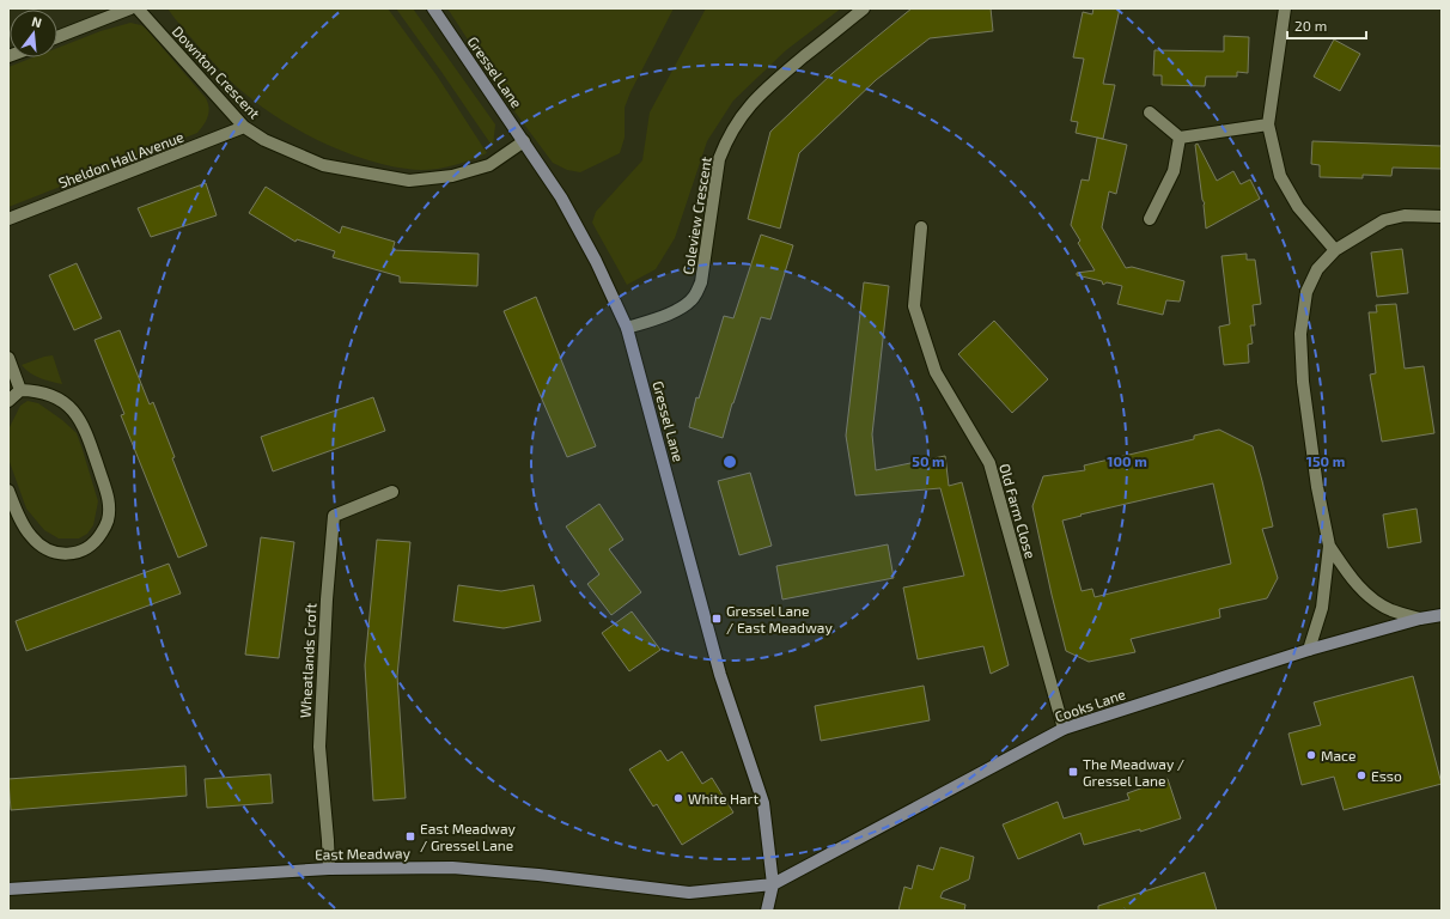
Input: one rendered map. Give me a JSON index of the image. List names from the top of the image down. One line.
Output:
{"streets":{"street":["Downton Crescent","Gressel Lane","Sheldon Hall Avenue","Coleview Crescent","Old Farm Close","Wheatlands Croft","Cooks Lane","East Meadway"]},"crossings":[["Downton Crescent","Gressel Lane"],["Downton Crescent","Sheldon Hall Avenue"],["Gressel Lane","Coleview Crescent"],["Gressel Lane","Cooks Lane"],["Gressel Lane","East Meadway"],["Old Farm Close","Cooks Lane"],["Wheatlands Croft","East Meadway"],["Cooks Lane","East Meadway"]],"places":{"transit":["Gressel Lane / East Meadway","The Meadway / Gressel Lane","East Meadway / Gressel Lane"],"other":["Mace","Esso","White Hart"]},"scale_bar":"20 m","north":"top","rings":["50 m","100 m","150 m"]}
